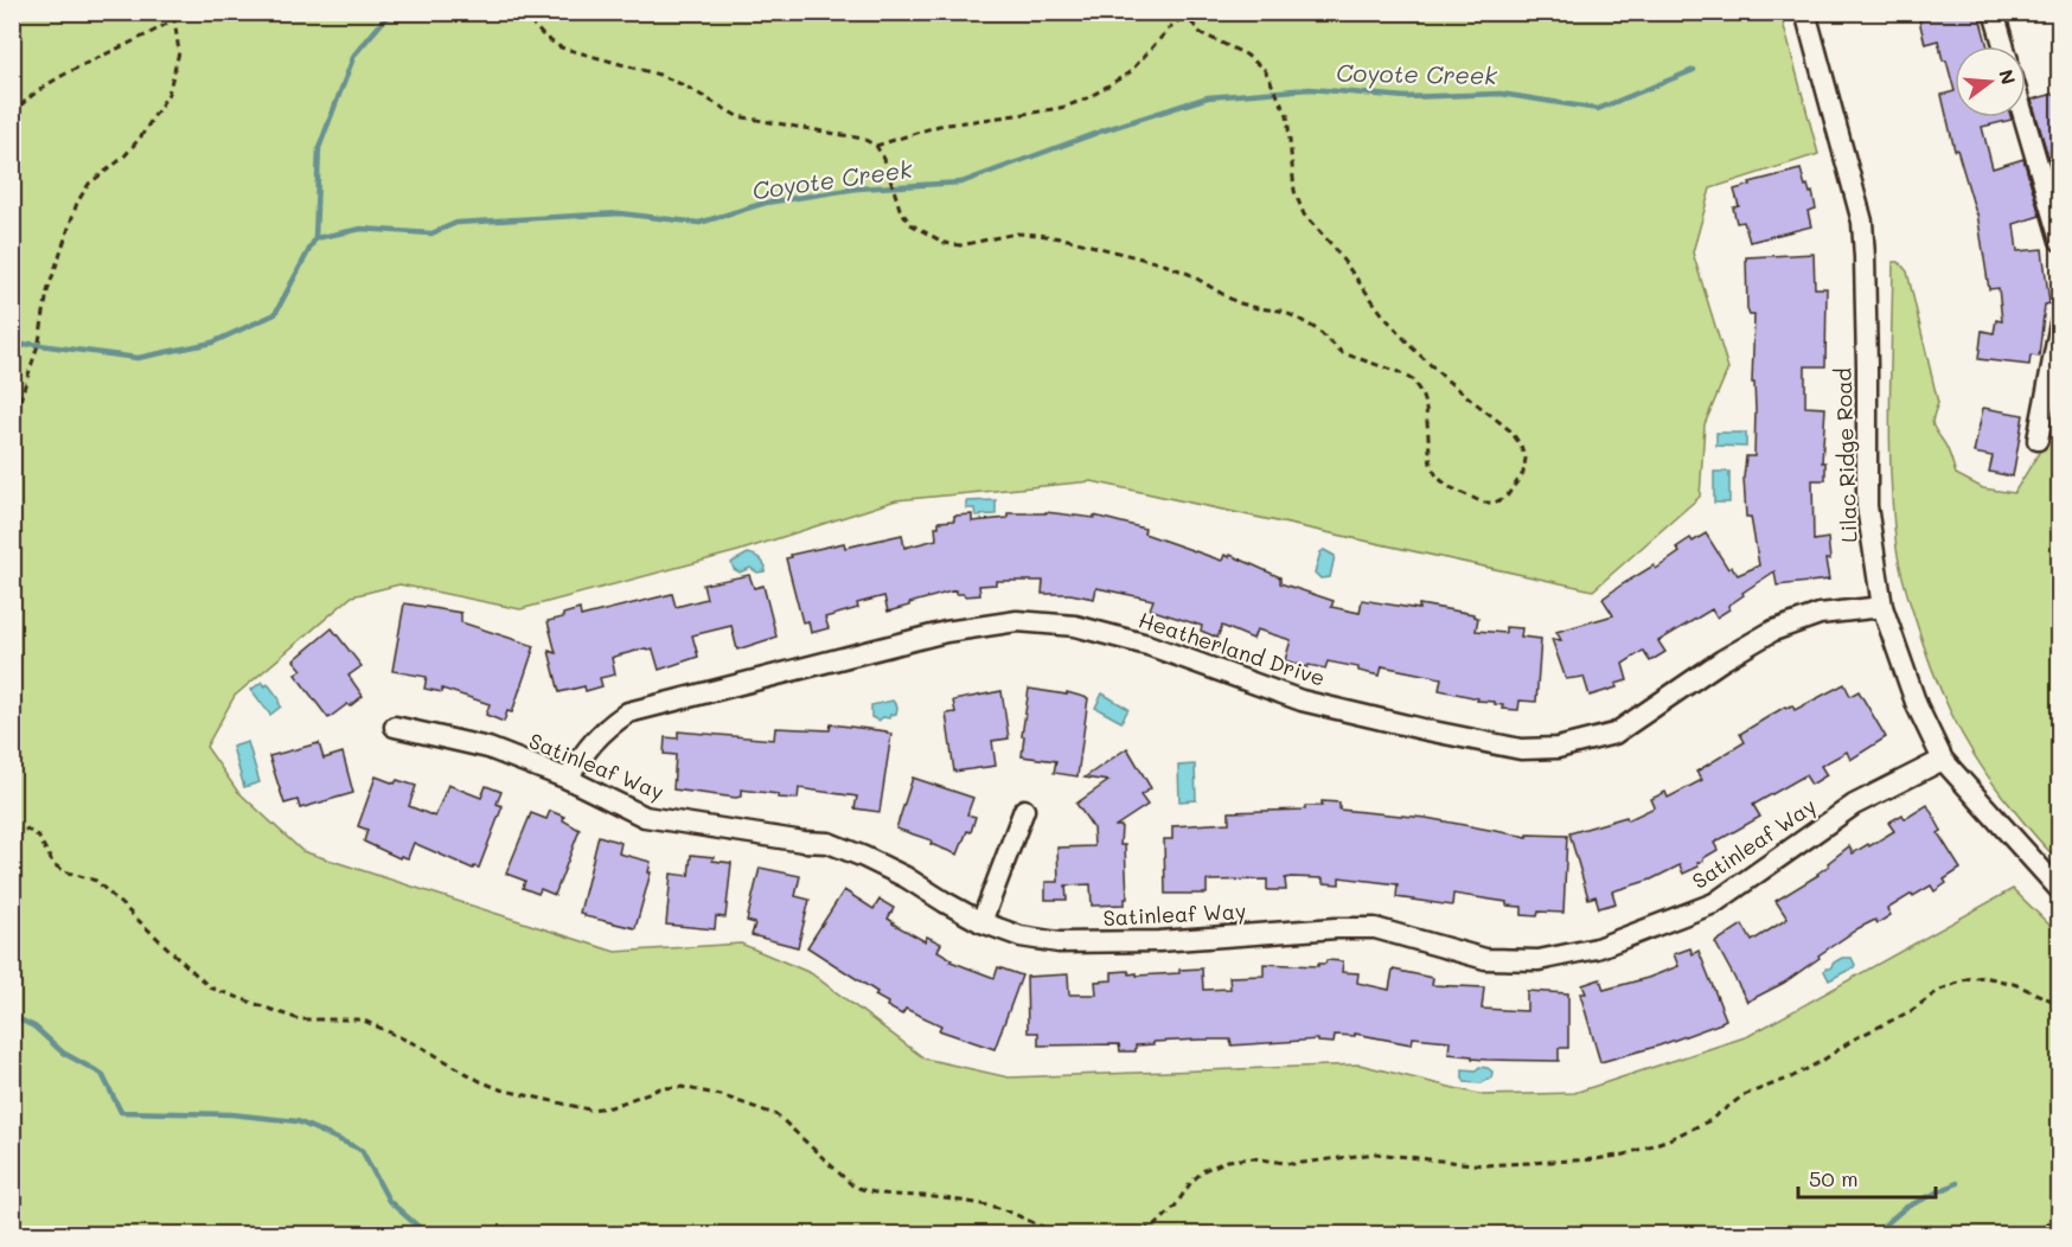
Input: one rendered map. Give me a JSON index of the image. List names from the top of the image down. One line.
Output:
{"streets":{"street":["Lilac Ridge Road","Heatherland Drive","Satinleaf Way"]},"crossings":[["Lilac Ridge Road","Heatherland Drive"],["Lilac Ridge Road","Satinleaf Way"],["Heatherland Drive","Satinleaf Way"]],"water":["Coyote Creek"],"scale_bar":"50 m","north":"right"}
